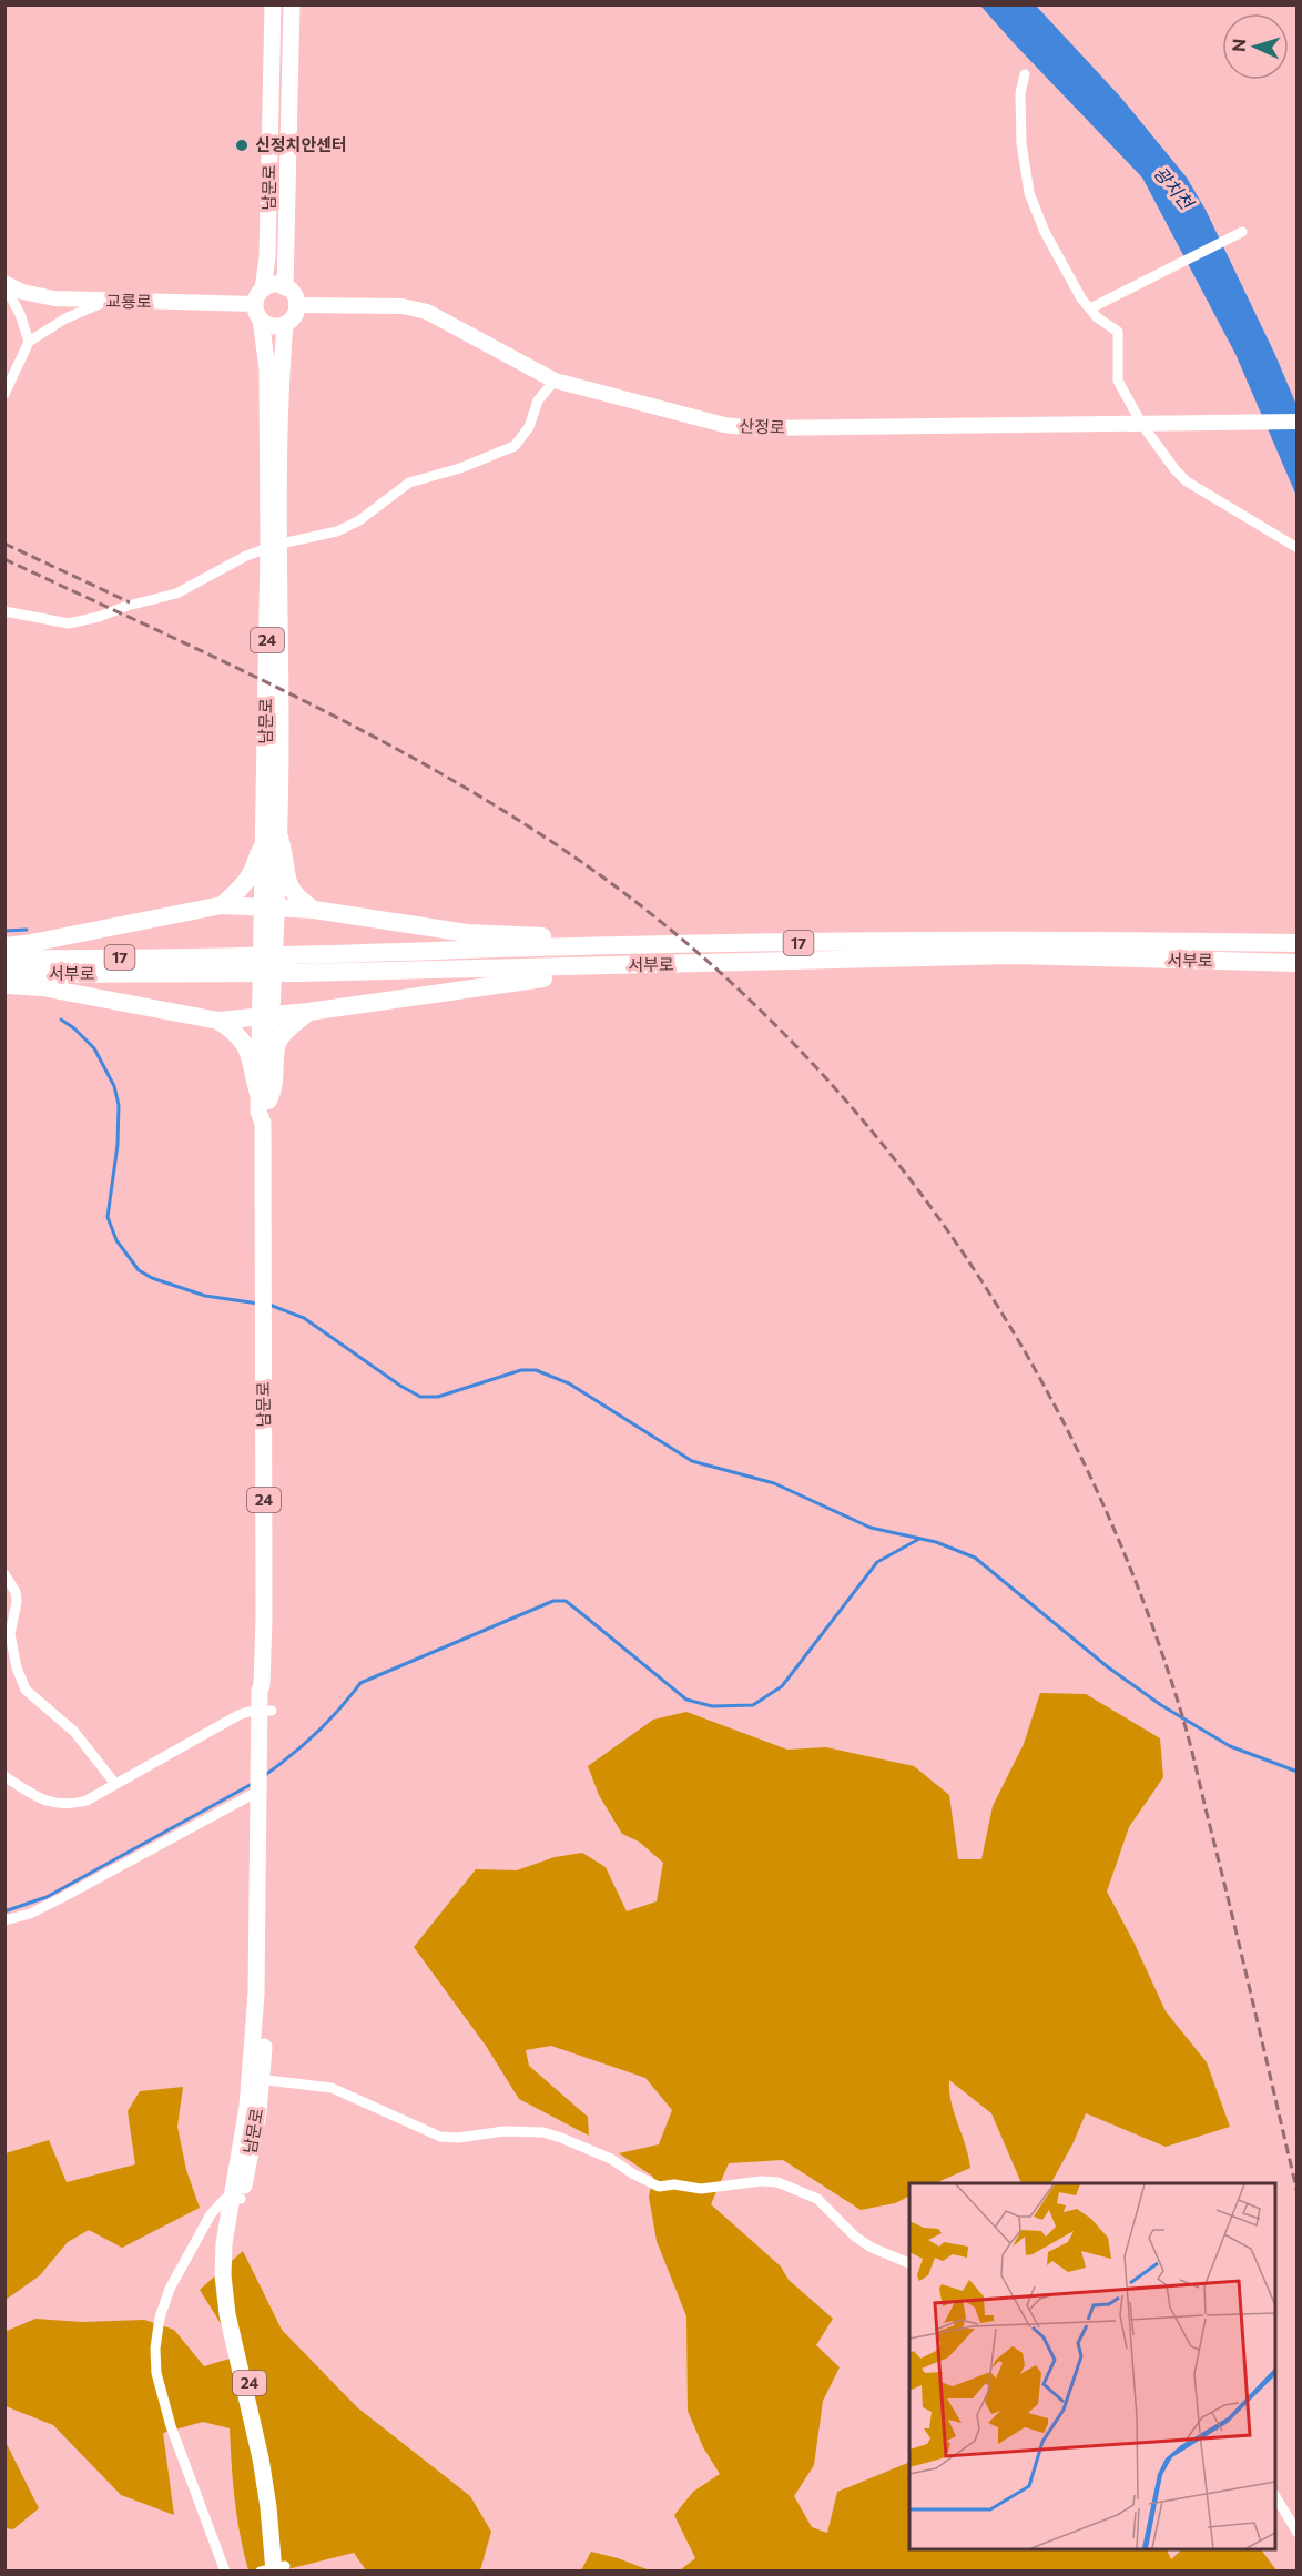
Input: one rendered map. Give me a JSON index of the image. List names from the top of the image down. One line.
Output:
{"streets":{"highway":["17","서부로"],"main road":["남문로","24"],"street":["교룡로","산정로"]},"crossings":[["남문로","교룡로"],["남문로","산정로"],["교룡로","산정로"]],"water":["광치천"],"places":["신정치안센터"],"north":"left"}
